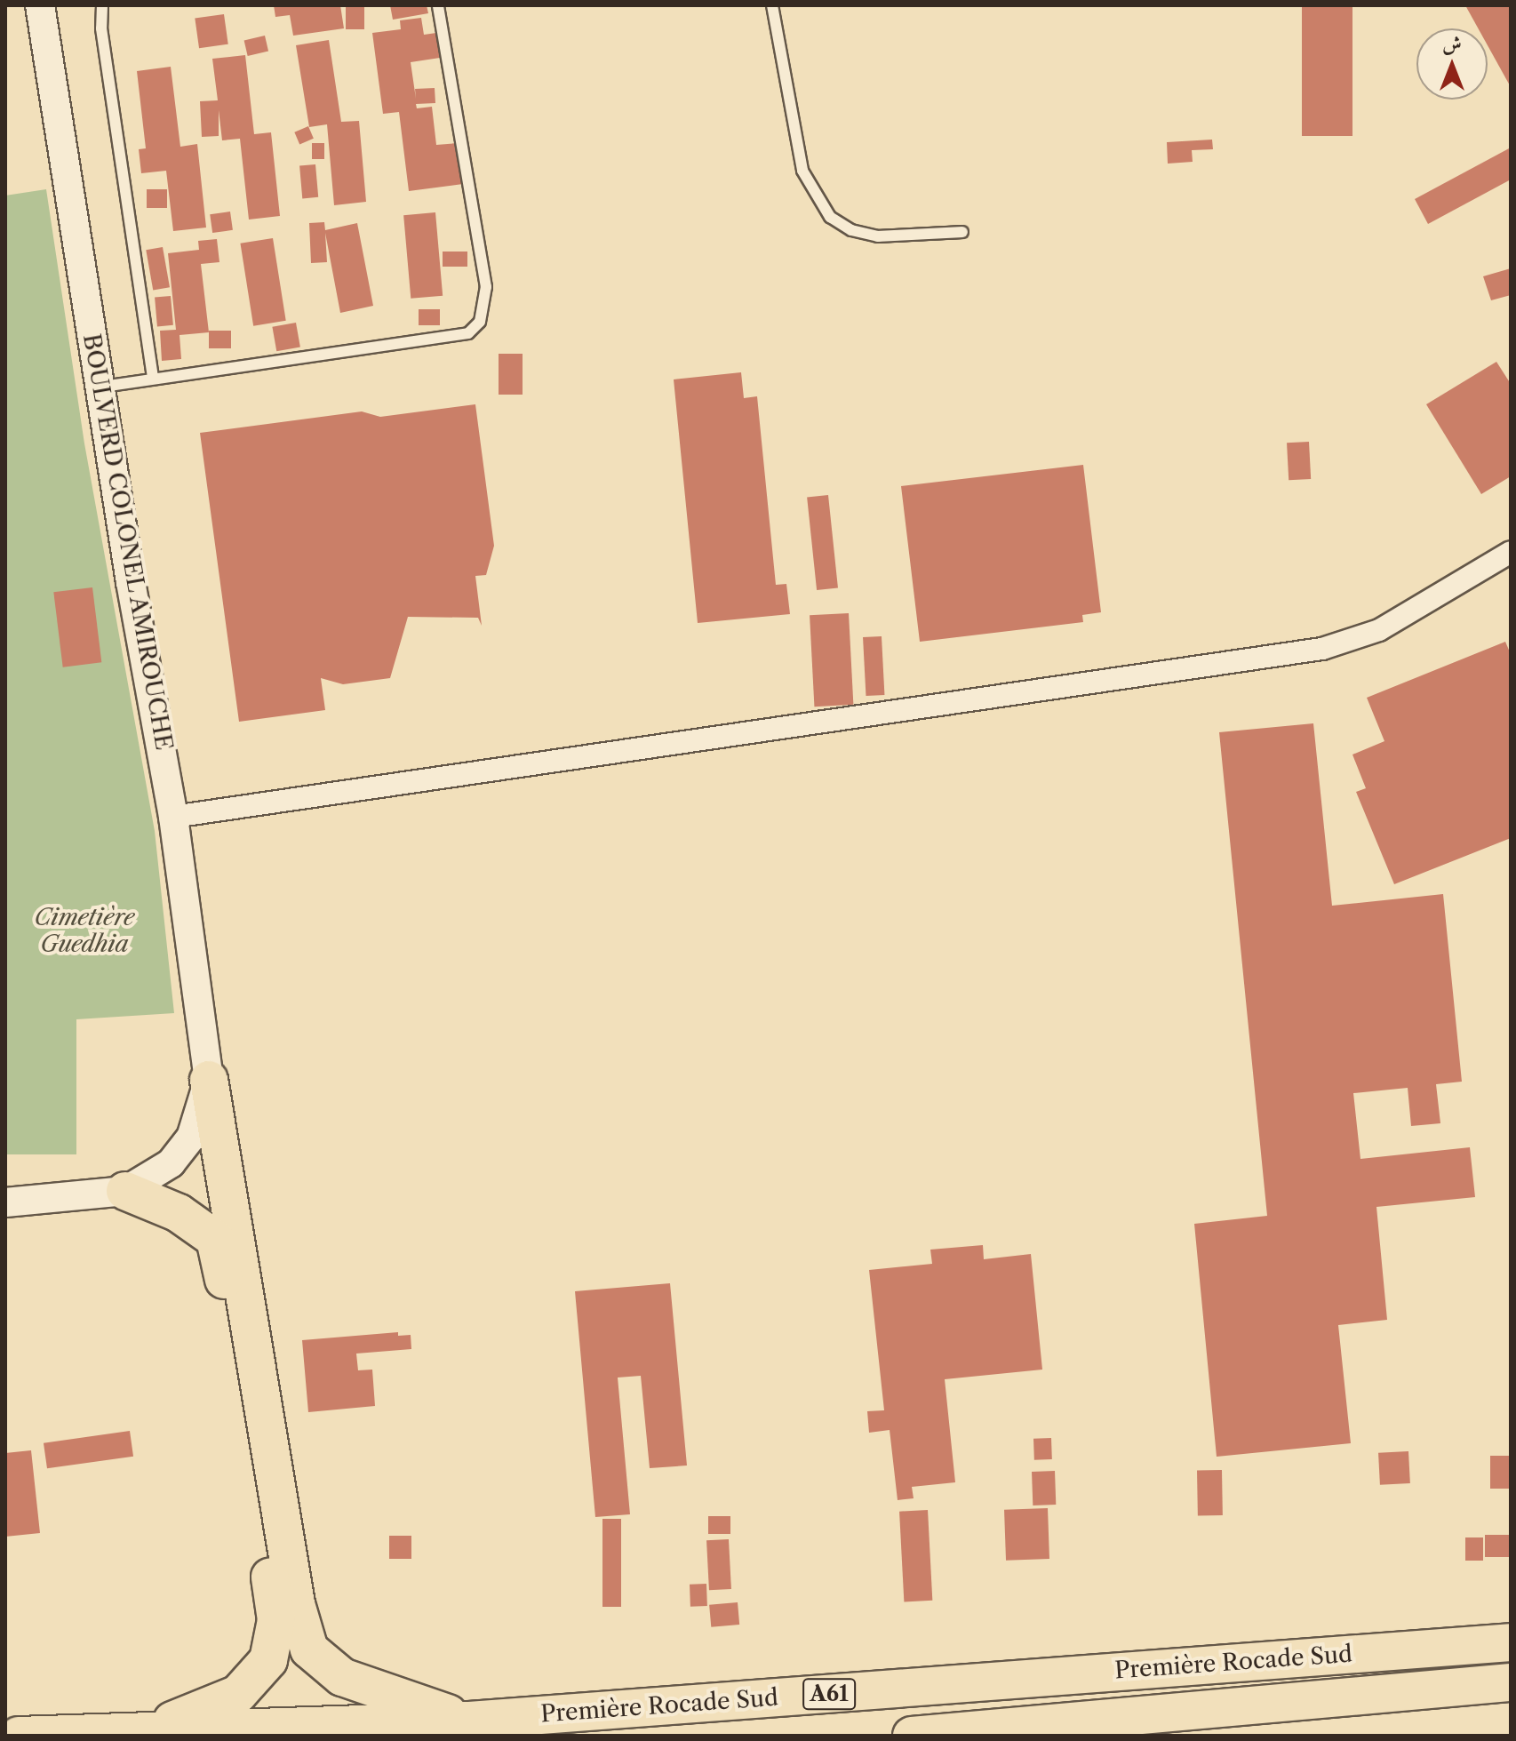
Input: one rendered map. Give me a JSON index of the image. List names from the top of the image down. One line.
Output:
{"streets":{"highway":["Première Rocade Sud","A61"],"main road":["BOULVERD COLONEL AMIROUCHE"]},"parks":["Cimetière Guedhia"],"north":"top"}
